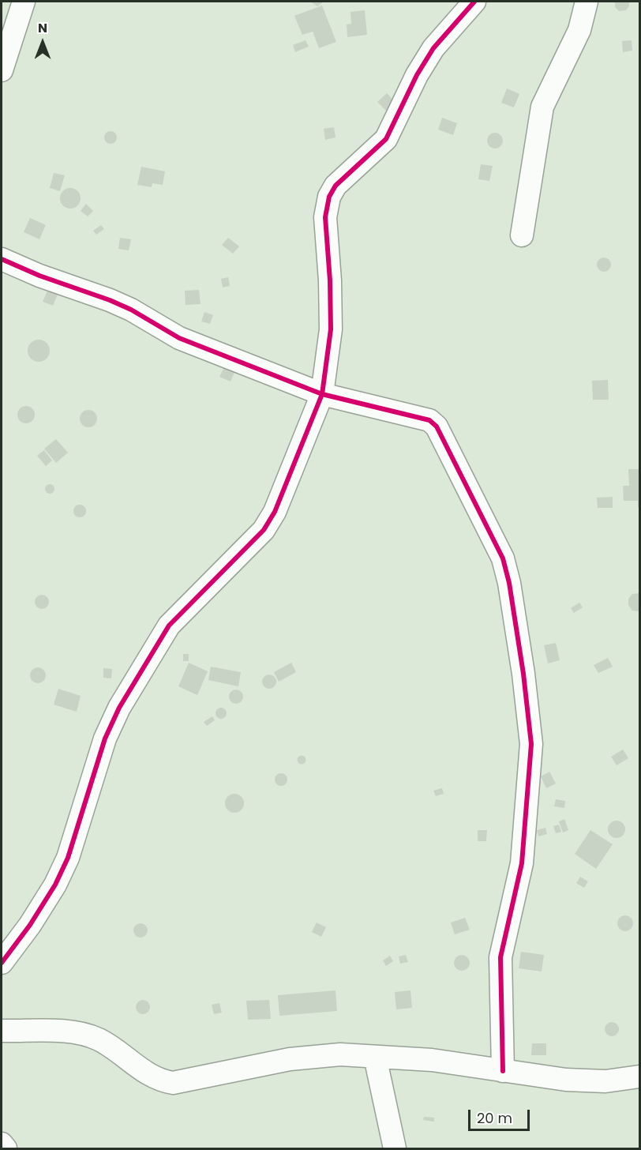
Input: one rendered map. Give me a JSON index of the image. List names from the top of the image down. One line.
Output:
{"scale_bar":"20 m","north":"top"}
